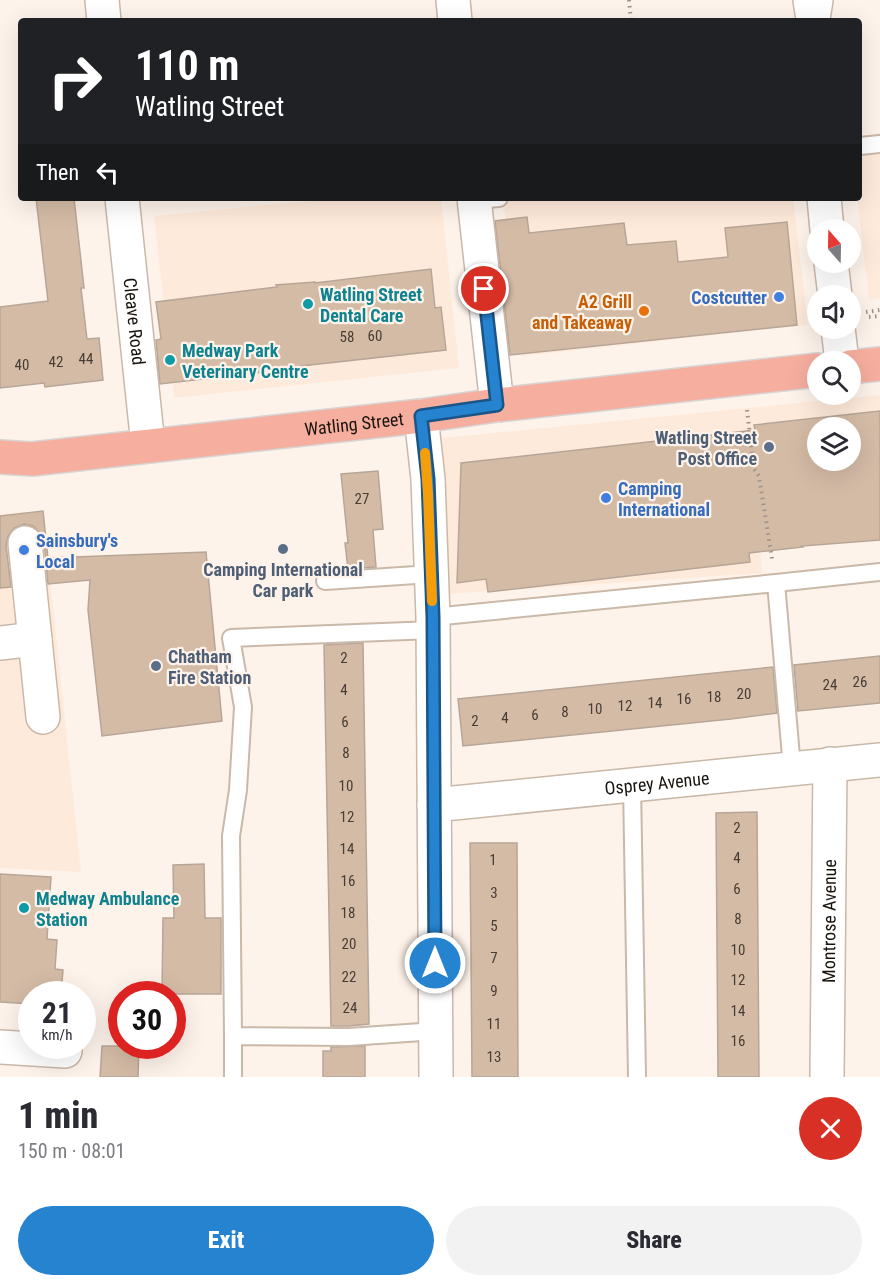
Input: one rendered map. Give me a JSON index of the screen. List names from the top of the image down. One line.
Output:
{"streets":{"main road":["Watling Street"],"street":["Cleave Road","Osprey Avenue","Montrose Avenue"]},"crossings":[["Cleave Road","Watling Street"],["Osprey Avenue","Montrose Avenue"]],"places":["Costcutter","Watling Street Dental Care","A2 Grill and Takeaway","Medway Park Veterinary Centre","Watling Street Post Office","Camping International","Camping International Car park","Sainsbury's Local","Chatham Fire Station","Medway Ambulance Station"],"house_numbers":["60","58","44","42","40","27","2","26","24","4","20","18","16","14","12","10","8","6","4","2","6","8","10","12","2","14","4","1","16","6","3","18","8","5","20","10","7","22","12","9","24","14","11","16","13"],"north":"top","page":{"turn":["110 m","Watling Street"],"then":"Then","speed":"21 km/h","limit":"30","heading":["1 min","150 m · 08:01"],"buttons":["Exit","Share"]}}
